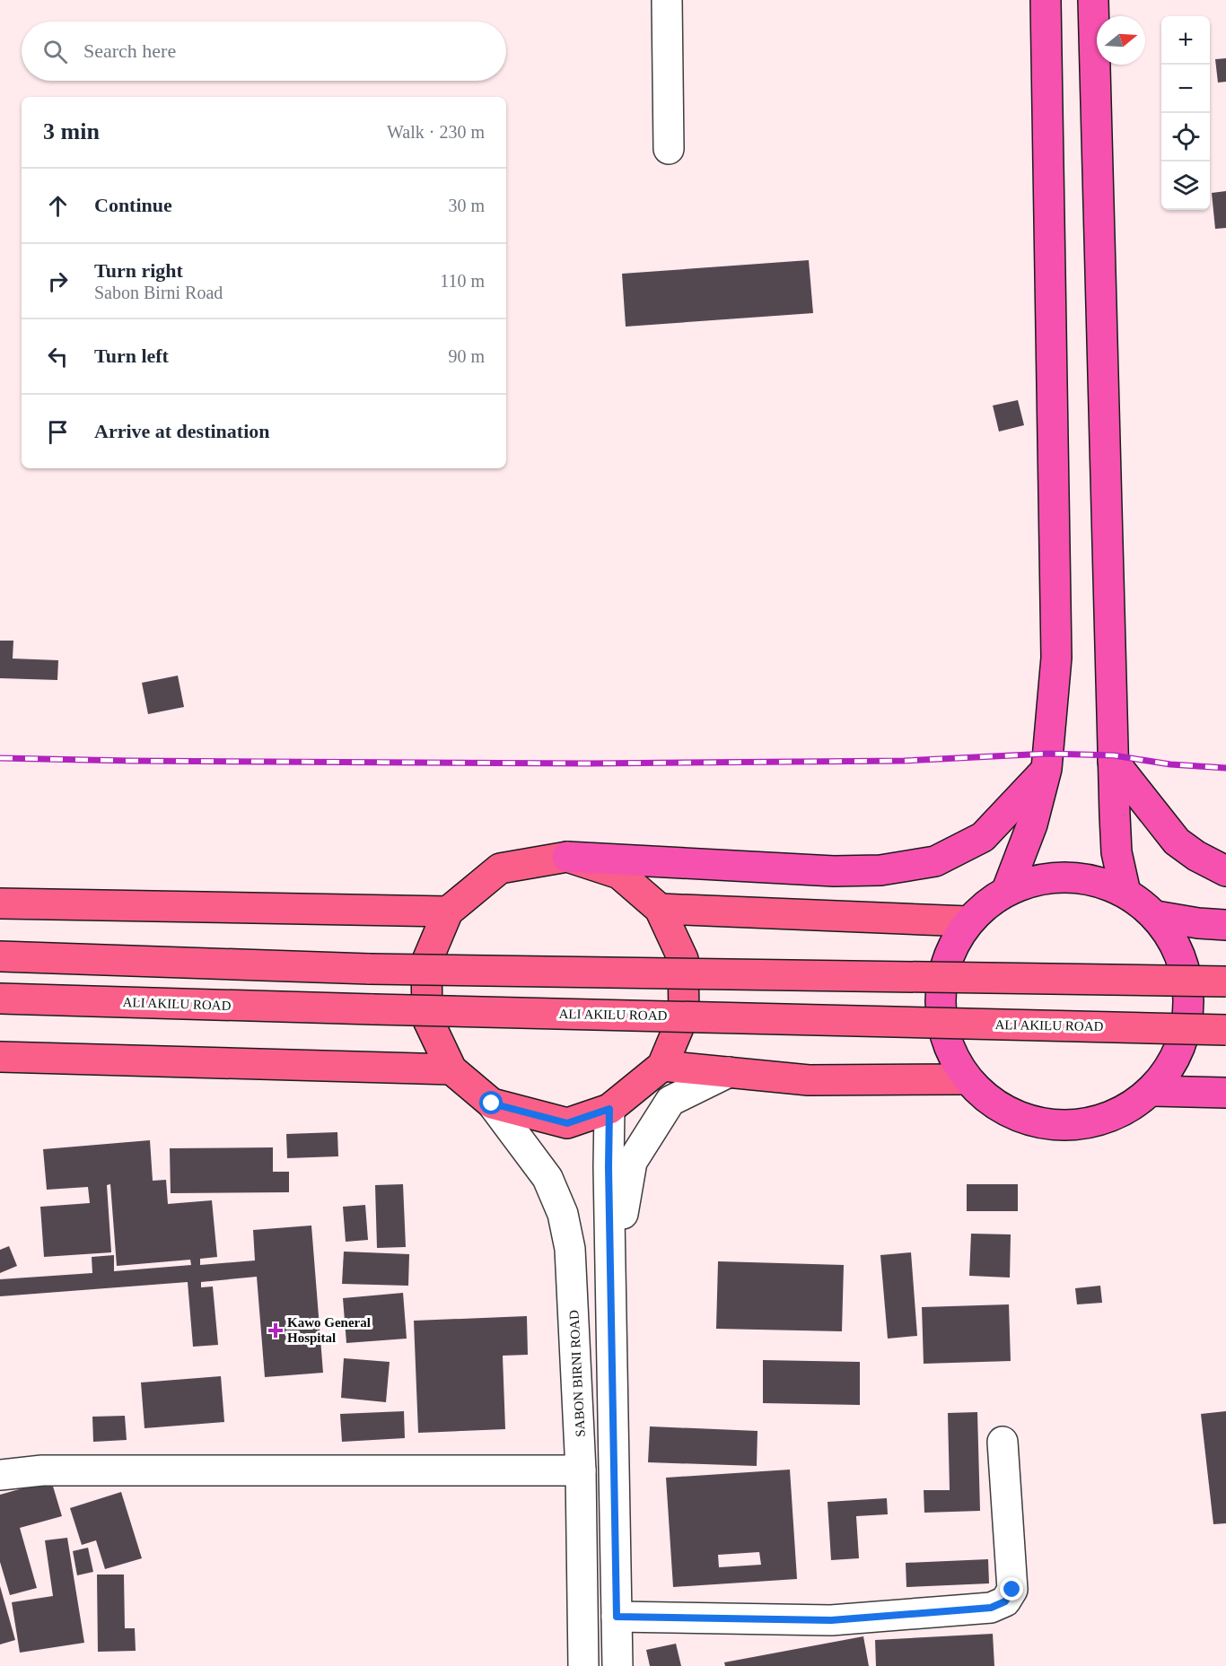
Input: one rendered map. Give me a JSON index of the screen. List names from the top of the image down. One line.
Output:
{"streets":{"main road":["ALI AKILU ROAD"],"street":["SABON BIRNI ROAD"]},"places":{"health":["Kawo General Hospital"]},"north":"right","page":{"map_buttons":["+","−"],"search":"Search here","heading":["3 min","Walk · 230 m"],"list":[["Continue","30 m"],["Turn right","Sabon Birni Road","110 m"],["Turn left","90 m"],"Arrive at destination"]}}
